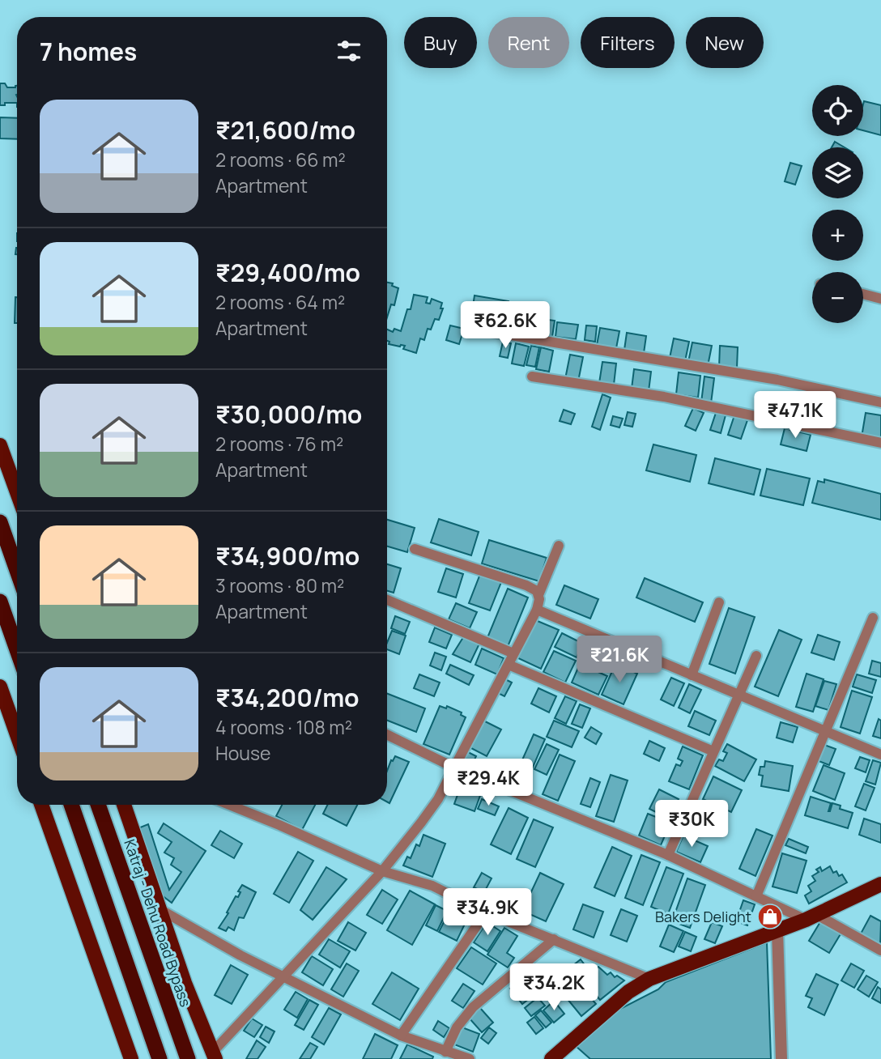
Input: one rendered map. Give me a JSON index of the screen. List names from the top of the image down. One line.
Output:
{"streets":{"highway":["Katraj - Dehu Road Bypass"]},"places":{"shop":["Bakers Delight"]},"page":{"chip":["Buy","Rent","Filters","New"],"heading":"7 homes","map_buttons":["+","−"],"list":[{"name":"₹21,600/mo","note":"2 rooms · 66 m² · Apartment"},{"name":"₹29,400/mo","note":"2 rooms · 64 m² · Apartment"},{"name":"₹30,000/mo","note":"2 rooms · 76 m² · Apartment"},{"name":"₹34,900/mo","note":"3 rooms · 80 m² · Apartment"},{"name":"₹34,200/mo","note":"4 rooms · 108 m² · House"}],"price":["₹62.6K","₹47.1K","₹21.6K","₹29.4K","₹30K","₹34.9K","₹34.2K"]}}
